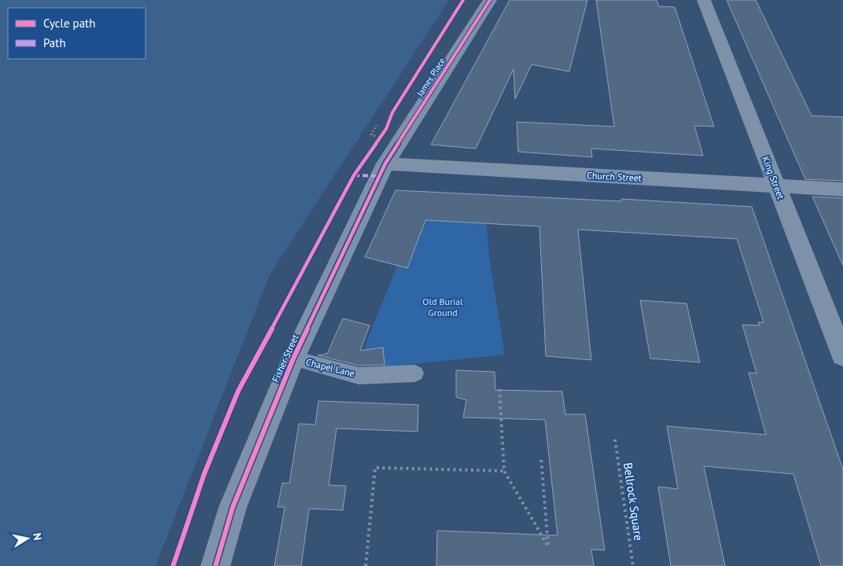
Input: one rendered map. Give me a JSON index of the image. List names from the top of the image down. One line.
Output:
{"streets":{"street":["James Place","Church Street","King Street","Fisher Street"],"lane":["Chapel Lane"],"path":["Bellrock Square"]},"crossings":[["James Place","Church Street"],["James Place","Fisher Street"],["Church Street","King Street"],["Church Street","Fisher Street"],["Fisher Street","Chapel Lane"]],"parks":["Old Burial Ground"],"legend":["Cycle path","Path"],"north":"right"}
